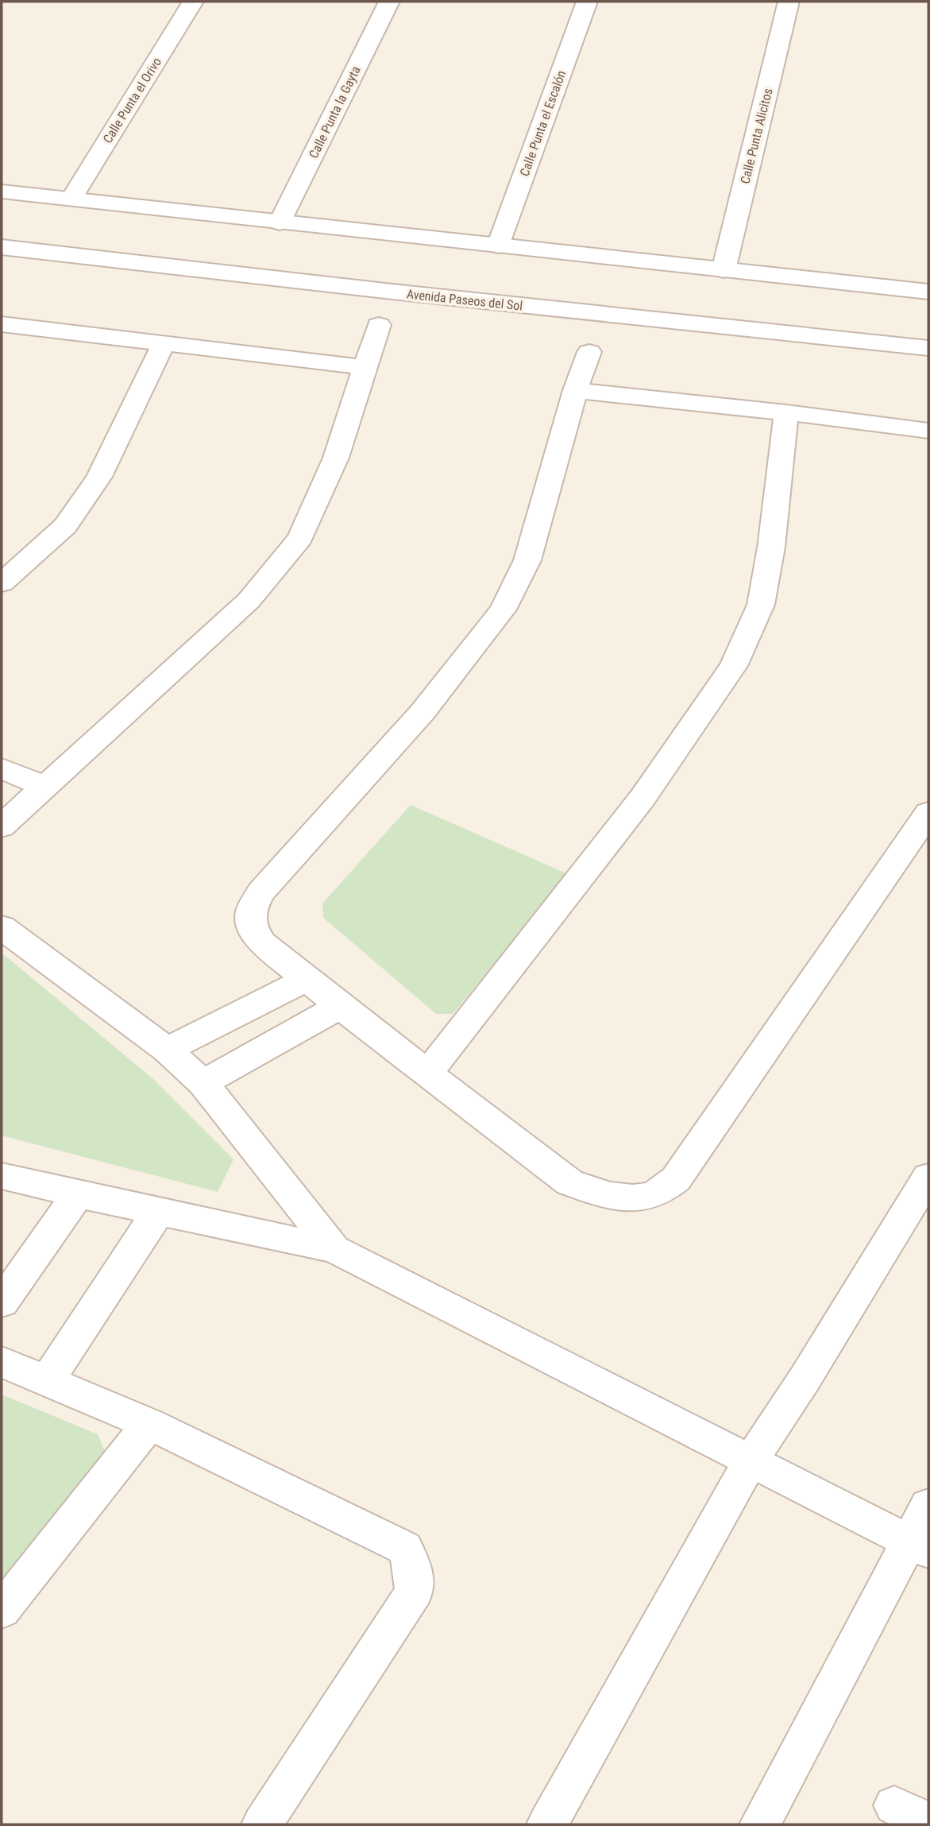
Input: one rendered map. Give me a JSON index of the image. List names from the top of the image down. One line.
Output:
{"streets":{"street":["Calle Punta el Orivo","Calle Punta la Gayta","Calle Punta el Escalón","Calle Punta Alicitos","Avenida Paseos del Sol"]}}
